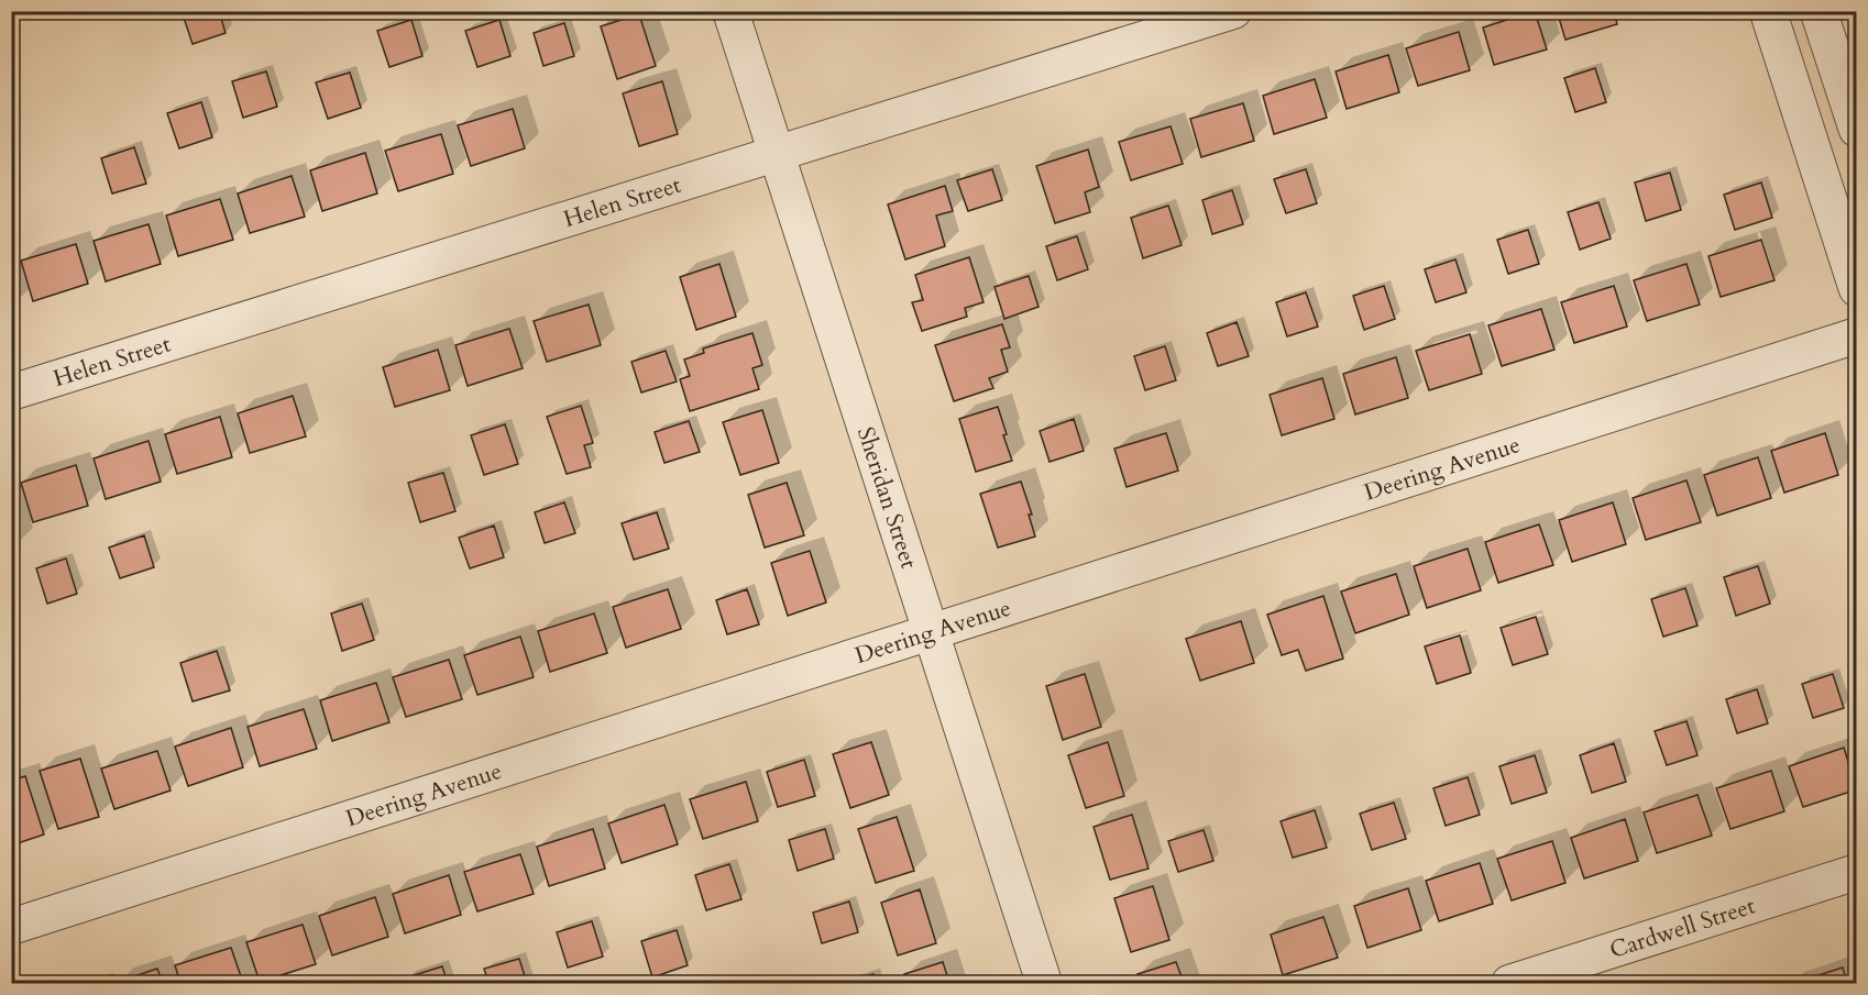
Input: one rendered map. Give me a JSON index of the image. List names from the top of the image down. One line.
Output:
{"streets":{"street":["Helen Street","Deering Avenue","Sheridan Street","Cardwell Street"]},"crossings":[["Helen Street","Sheridan Street"],["Deering Avenue","Sheridan Street"]]}
